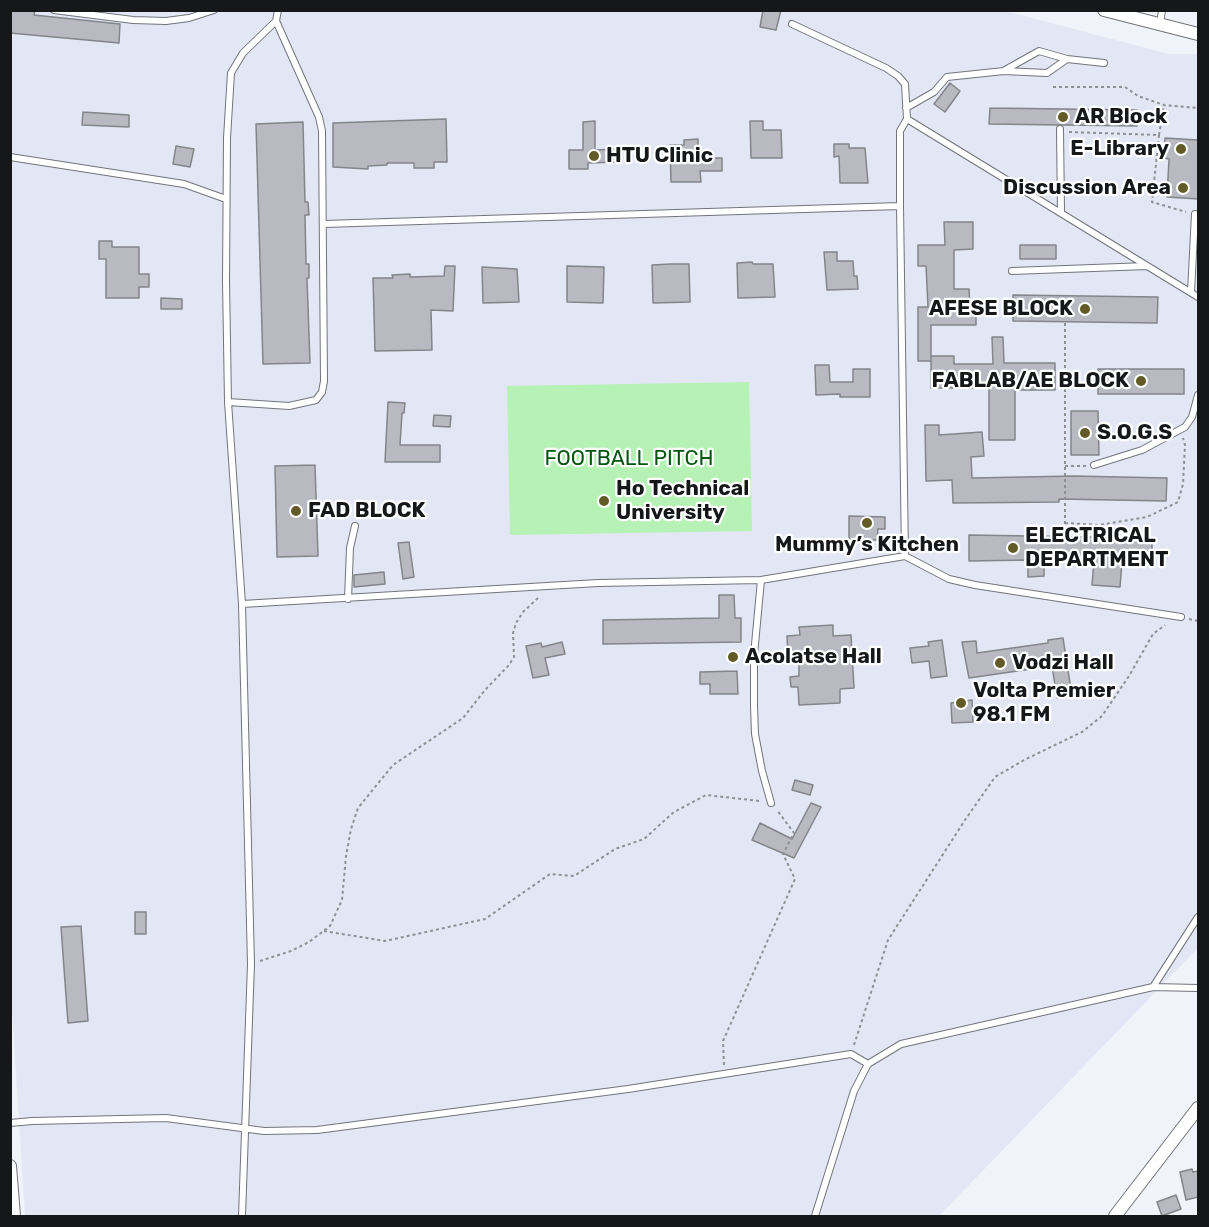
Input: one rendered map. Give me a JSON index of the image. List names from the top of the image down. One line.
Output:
{"parks":["FOOTBALL PITCH"],"places":["AR Block","E-Library","HTU Clinic","Discussion Area","AFESE BLOCK","FABLAB/AE BLOCK","S.O.G.S","Ho Technical University","FAD BLOCK","Mummy’s Kitchen","ELECTRICAL DEPARTMENT","Acolatse Hall","Vodzi Hall","Volta Premier 98.1 FM"]}
